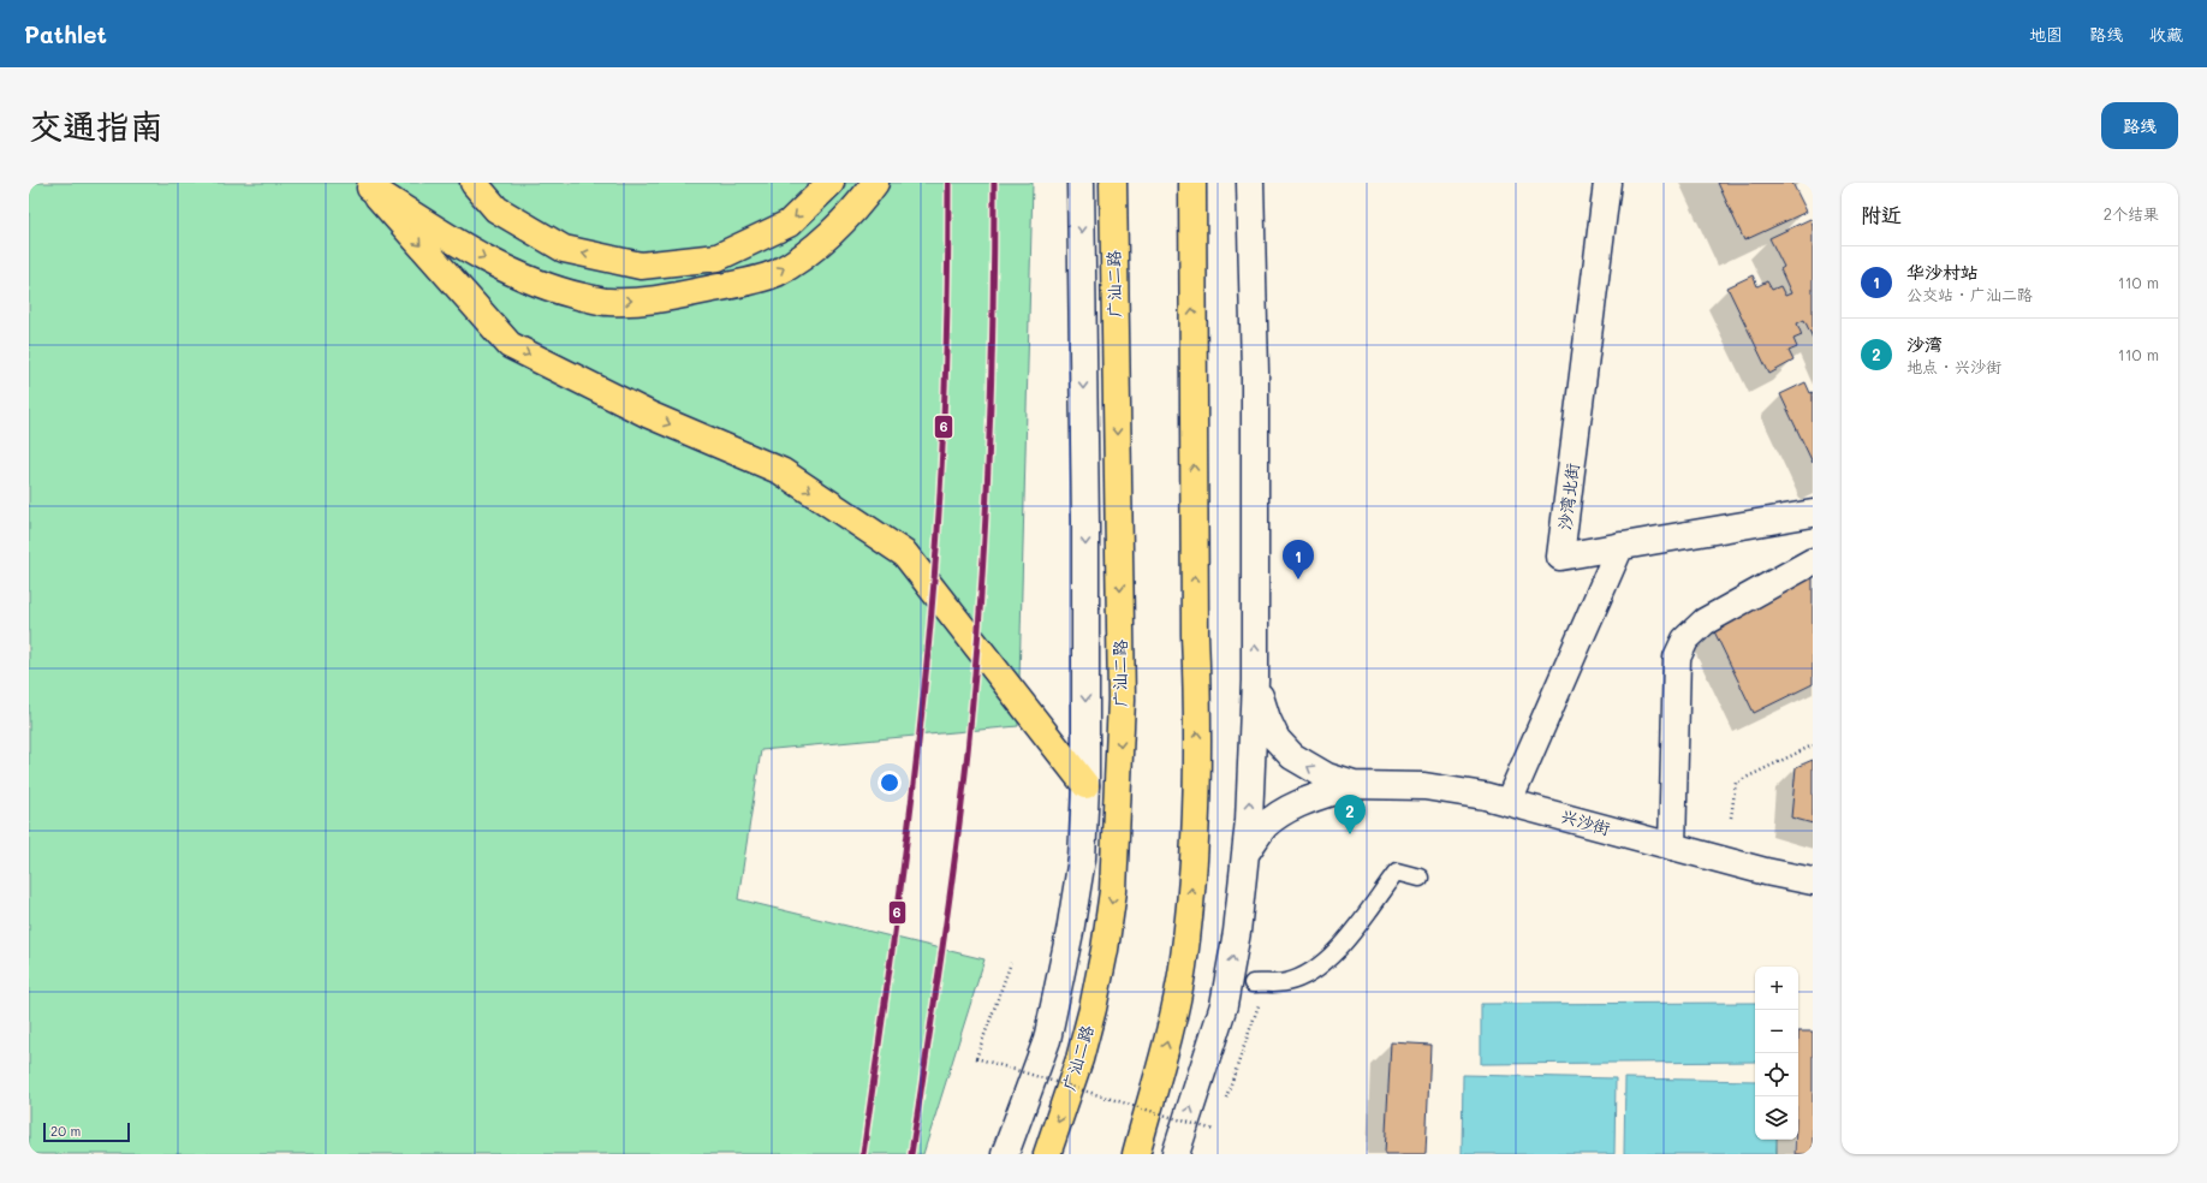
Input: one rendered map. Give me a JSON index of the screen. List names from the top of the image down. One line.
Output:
{"streets":{"main road":["广汕二路"],"street":["沙湾北街","兴沙街"]},"lines":["transit line 6"],"scale_bar":"20 m","page":{"header":"Pathlet","nav":["地图","路线","收藏"],"buttons":"路线","title":"交通指南","heading":["附近","2个结果"],"list":[{"mark":"1","name":"华沙村站","note":"公交站 · 广汕二路","value":"110 m"},{"mark":"2","name":"沙湾","note":"地点 · 兴沙街","value":"110 m"}],"pins":["1","2"],"map_buttons":["+","−"],"scale":"20 m"}}
